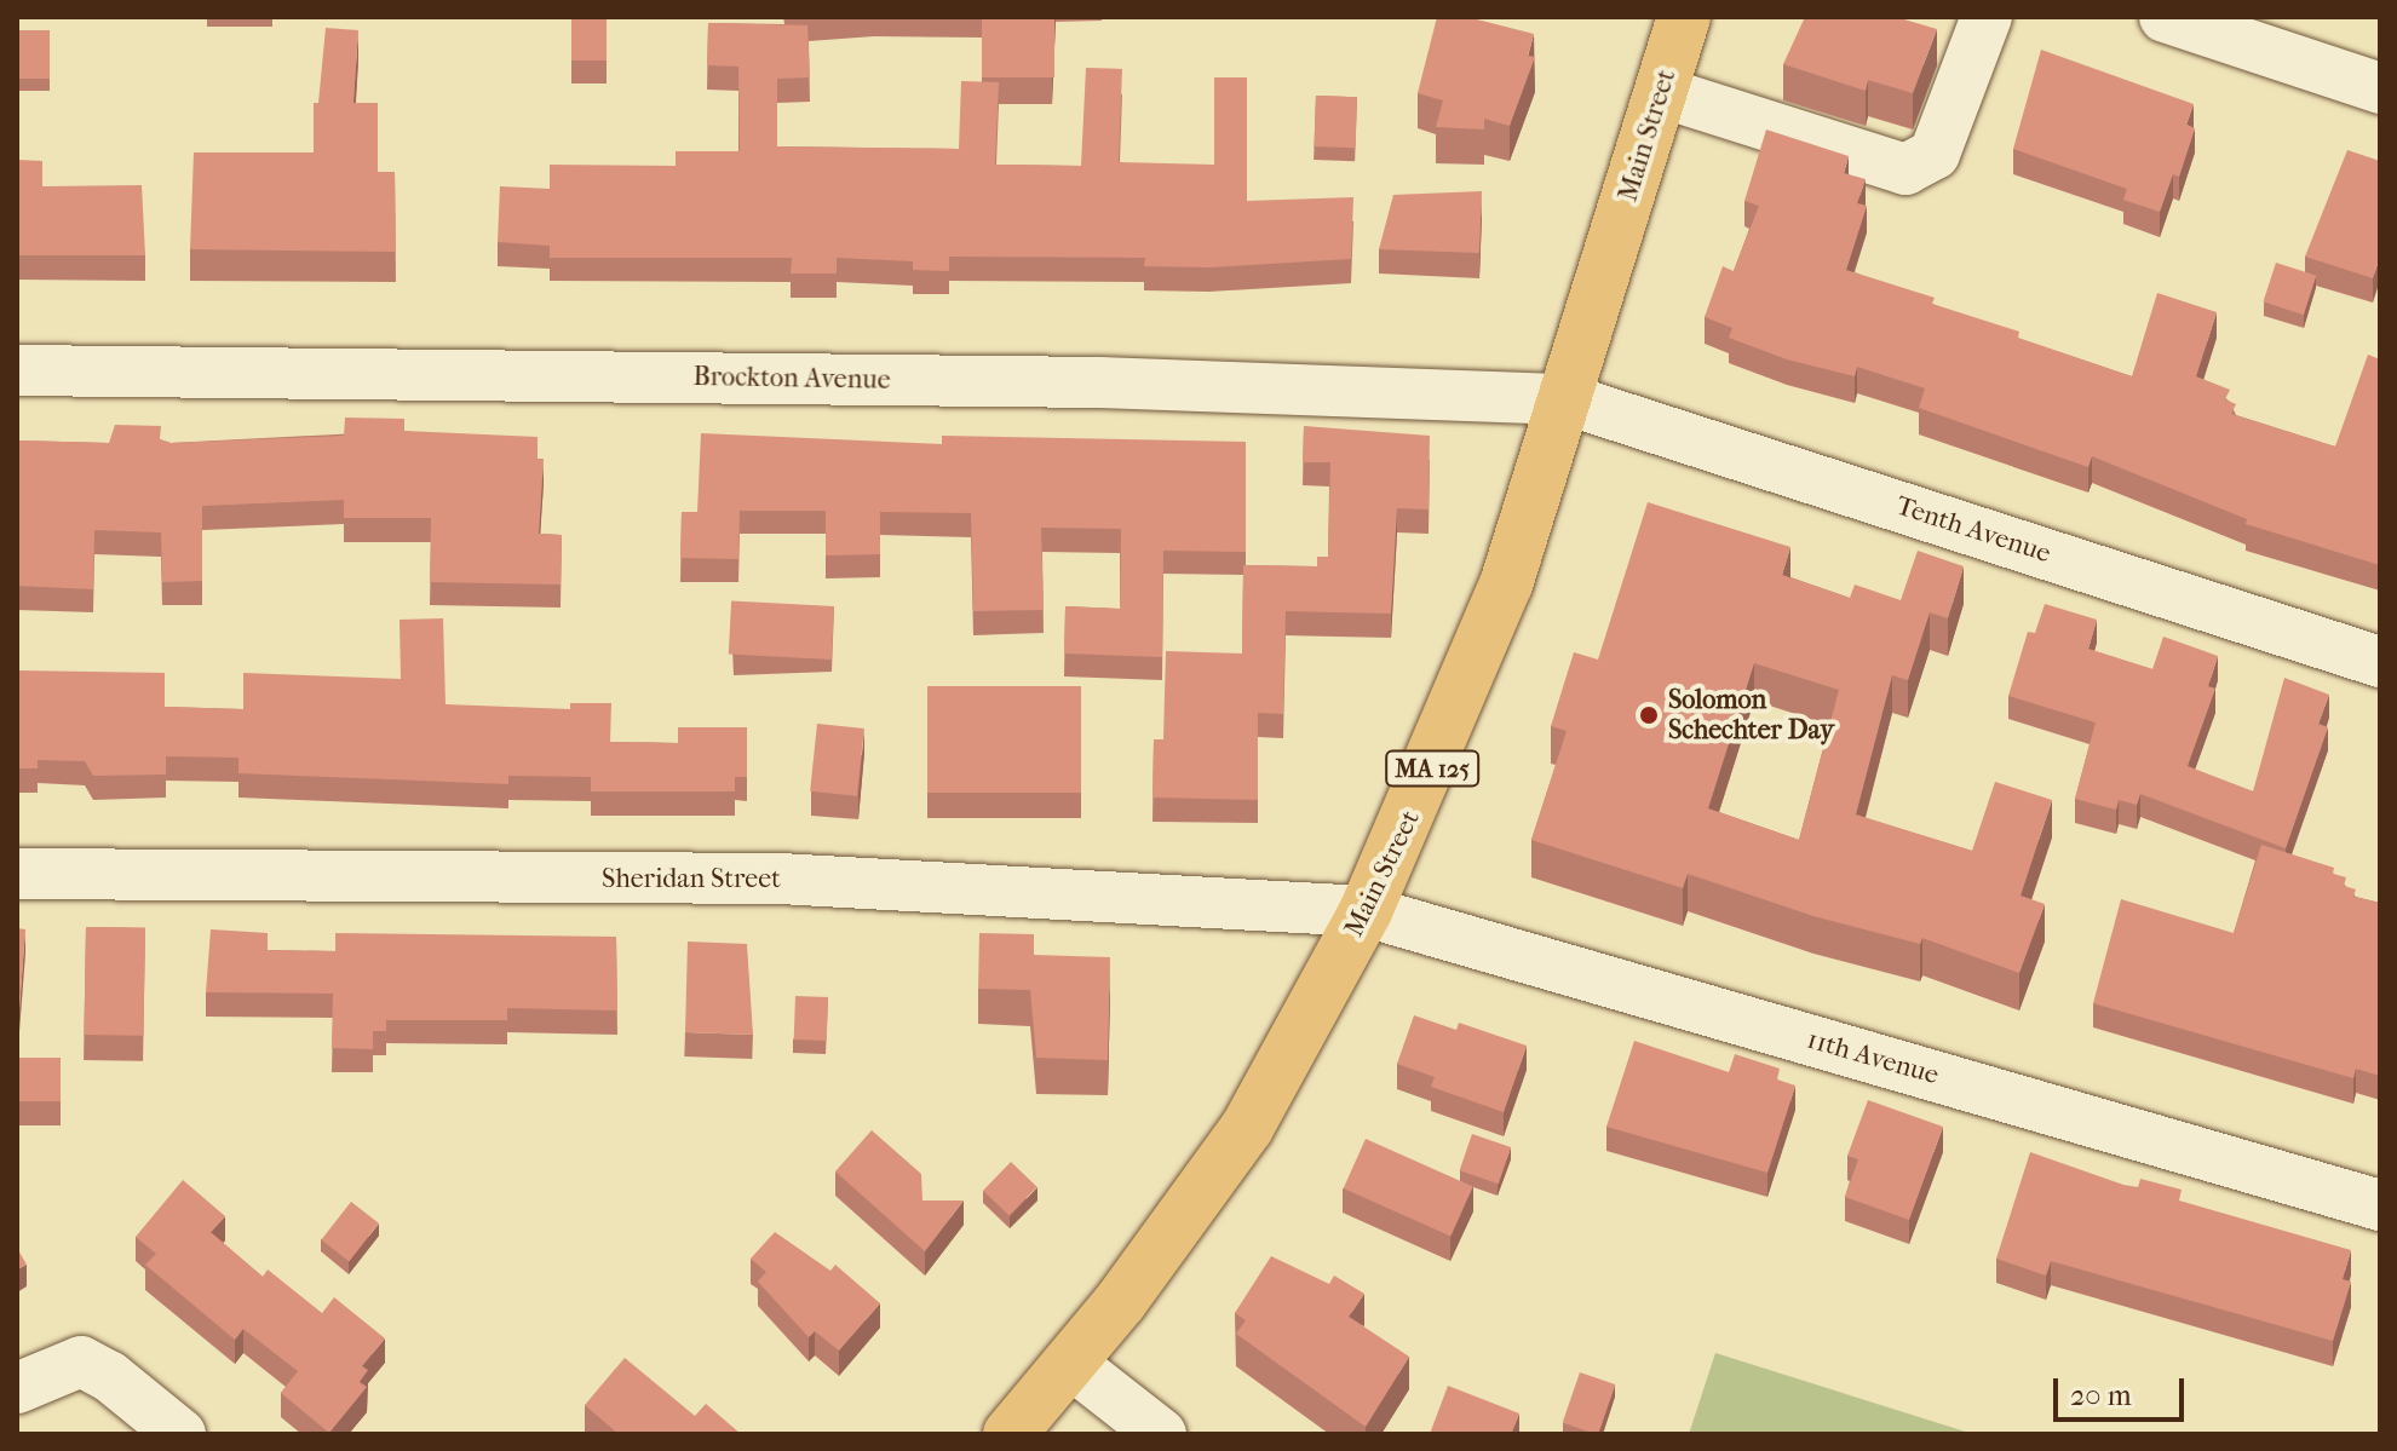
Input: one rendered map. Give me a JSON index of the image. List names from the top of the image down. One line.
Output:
{"streets":{"main road":["Main Street","MA 125"],"street":["Brockton Avenue","Tenth Avenue","Sheridan Street","11th Avenue"]},"crossings":[["Main Street","Brockton Avenue"],["Main Street","Tenth Avenue"],["Main Street","Sheridan Street"],["Main Street","11th Avenue"],["Brockton Avenue","Tenth Avenue"],["Sheridan Street","11th Avenue"]],"places":["Solomon Schechter Day"],"scale_bar":"20 m"}
